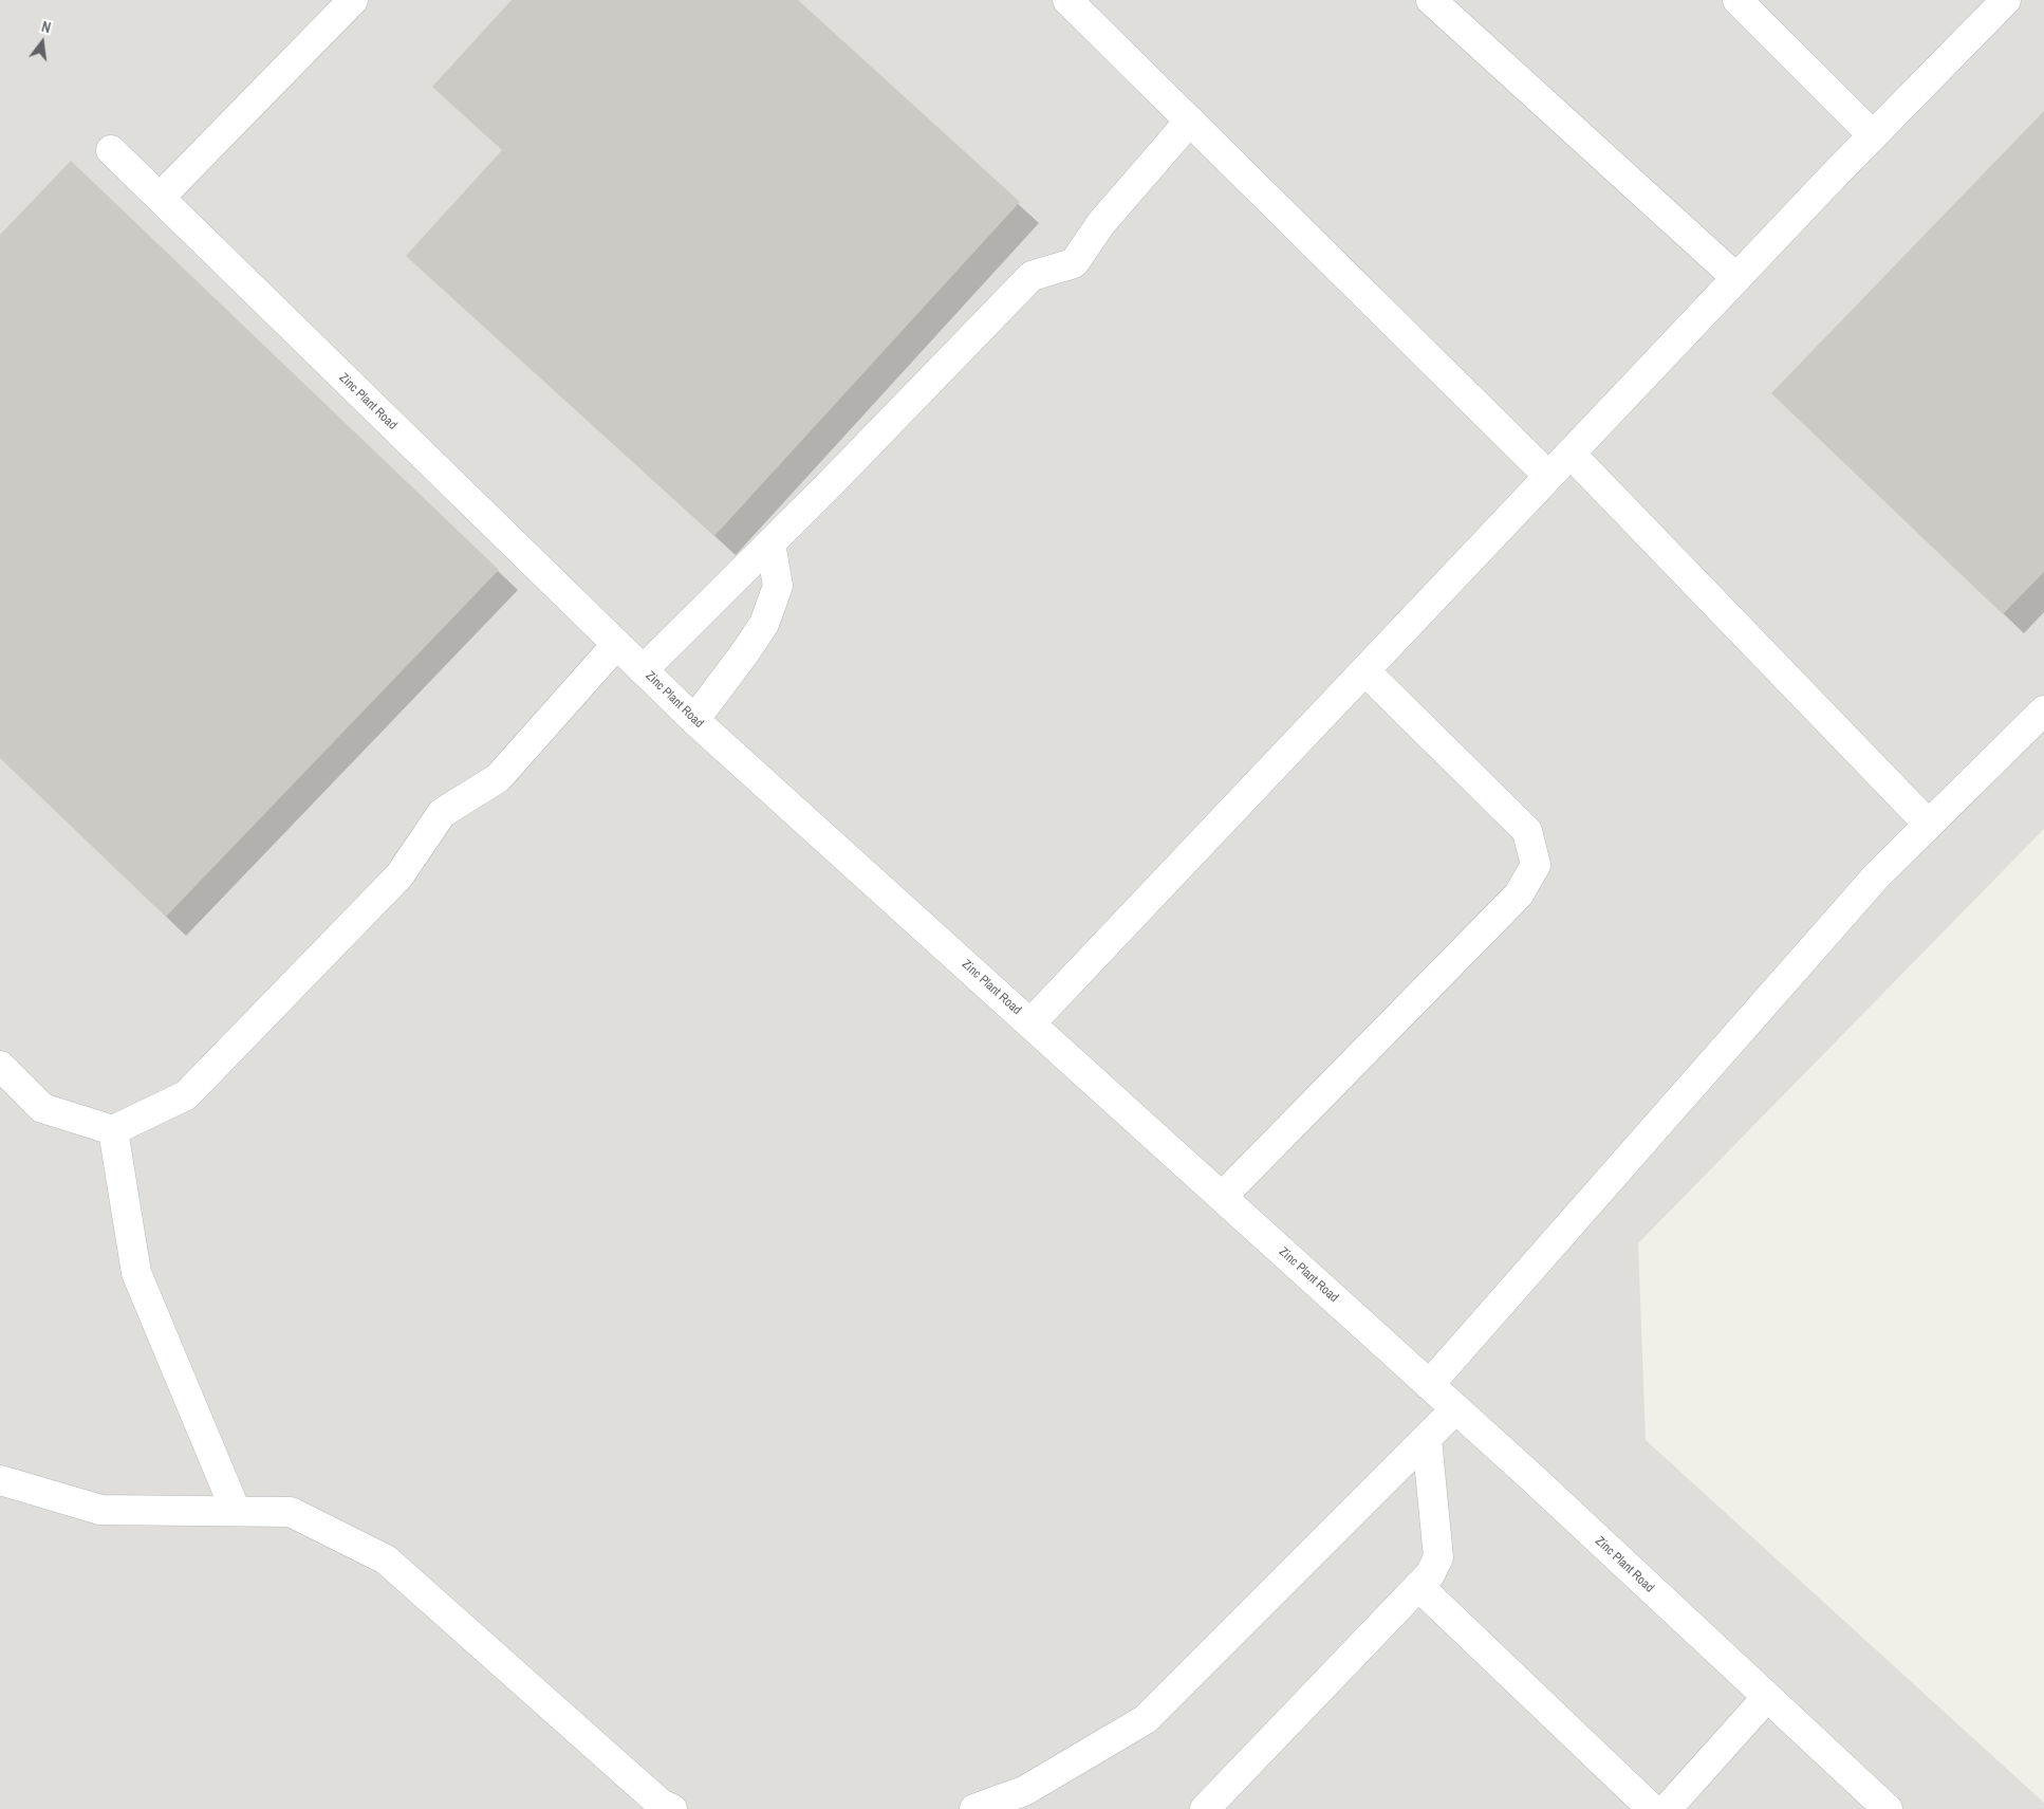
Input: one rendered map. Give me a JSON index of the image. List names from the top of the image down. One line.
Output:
{"streets":{"street":["Zinc Plant Road"]},"north":"top"}
